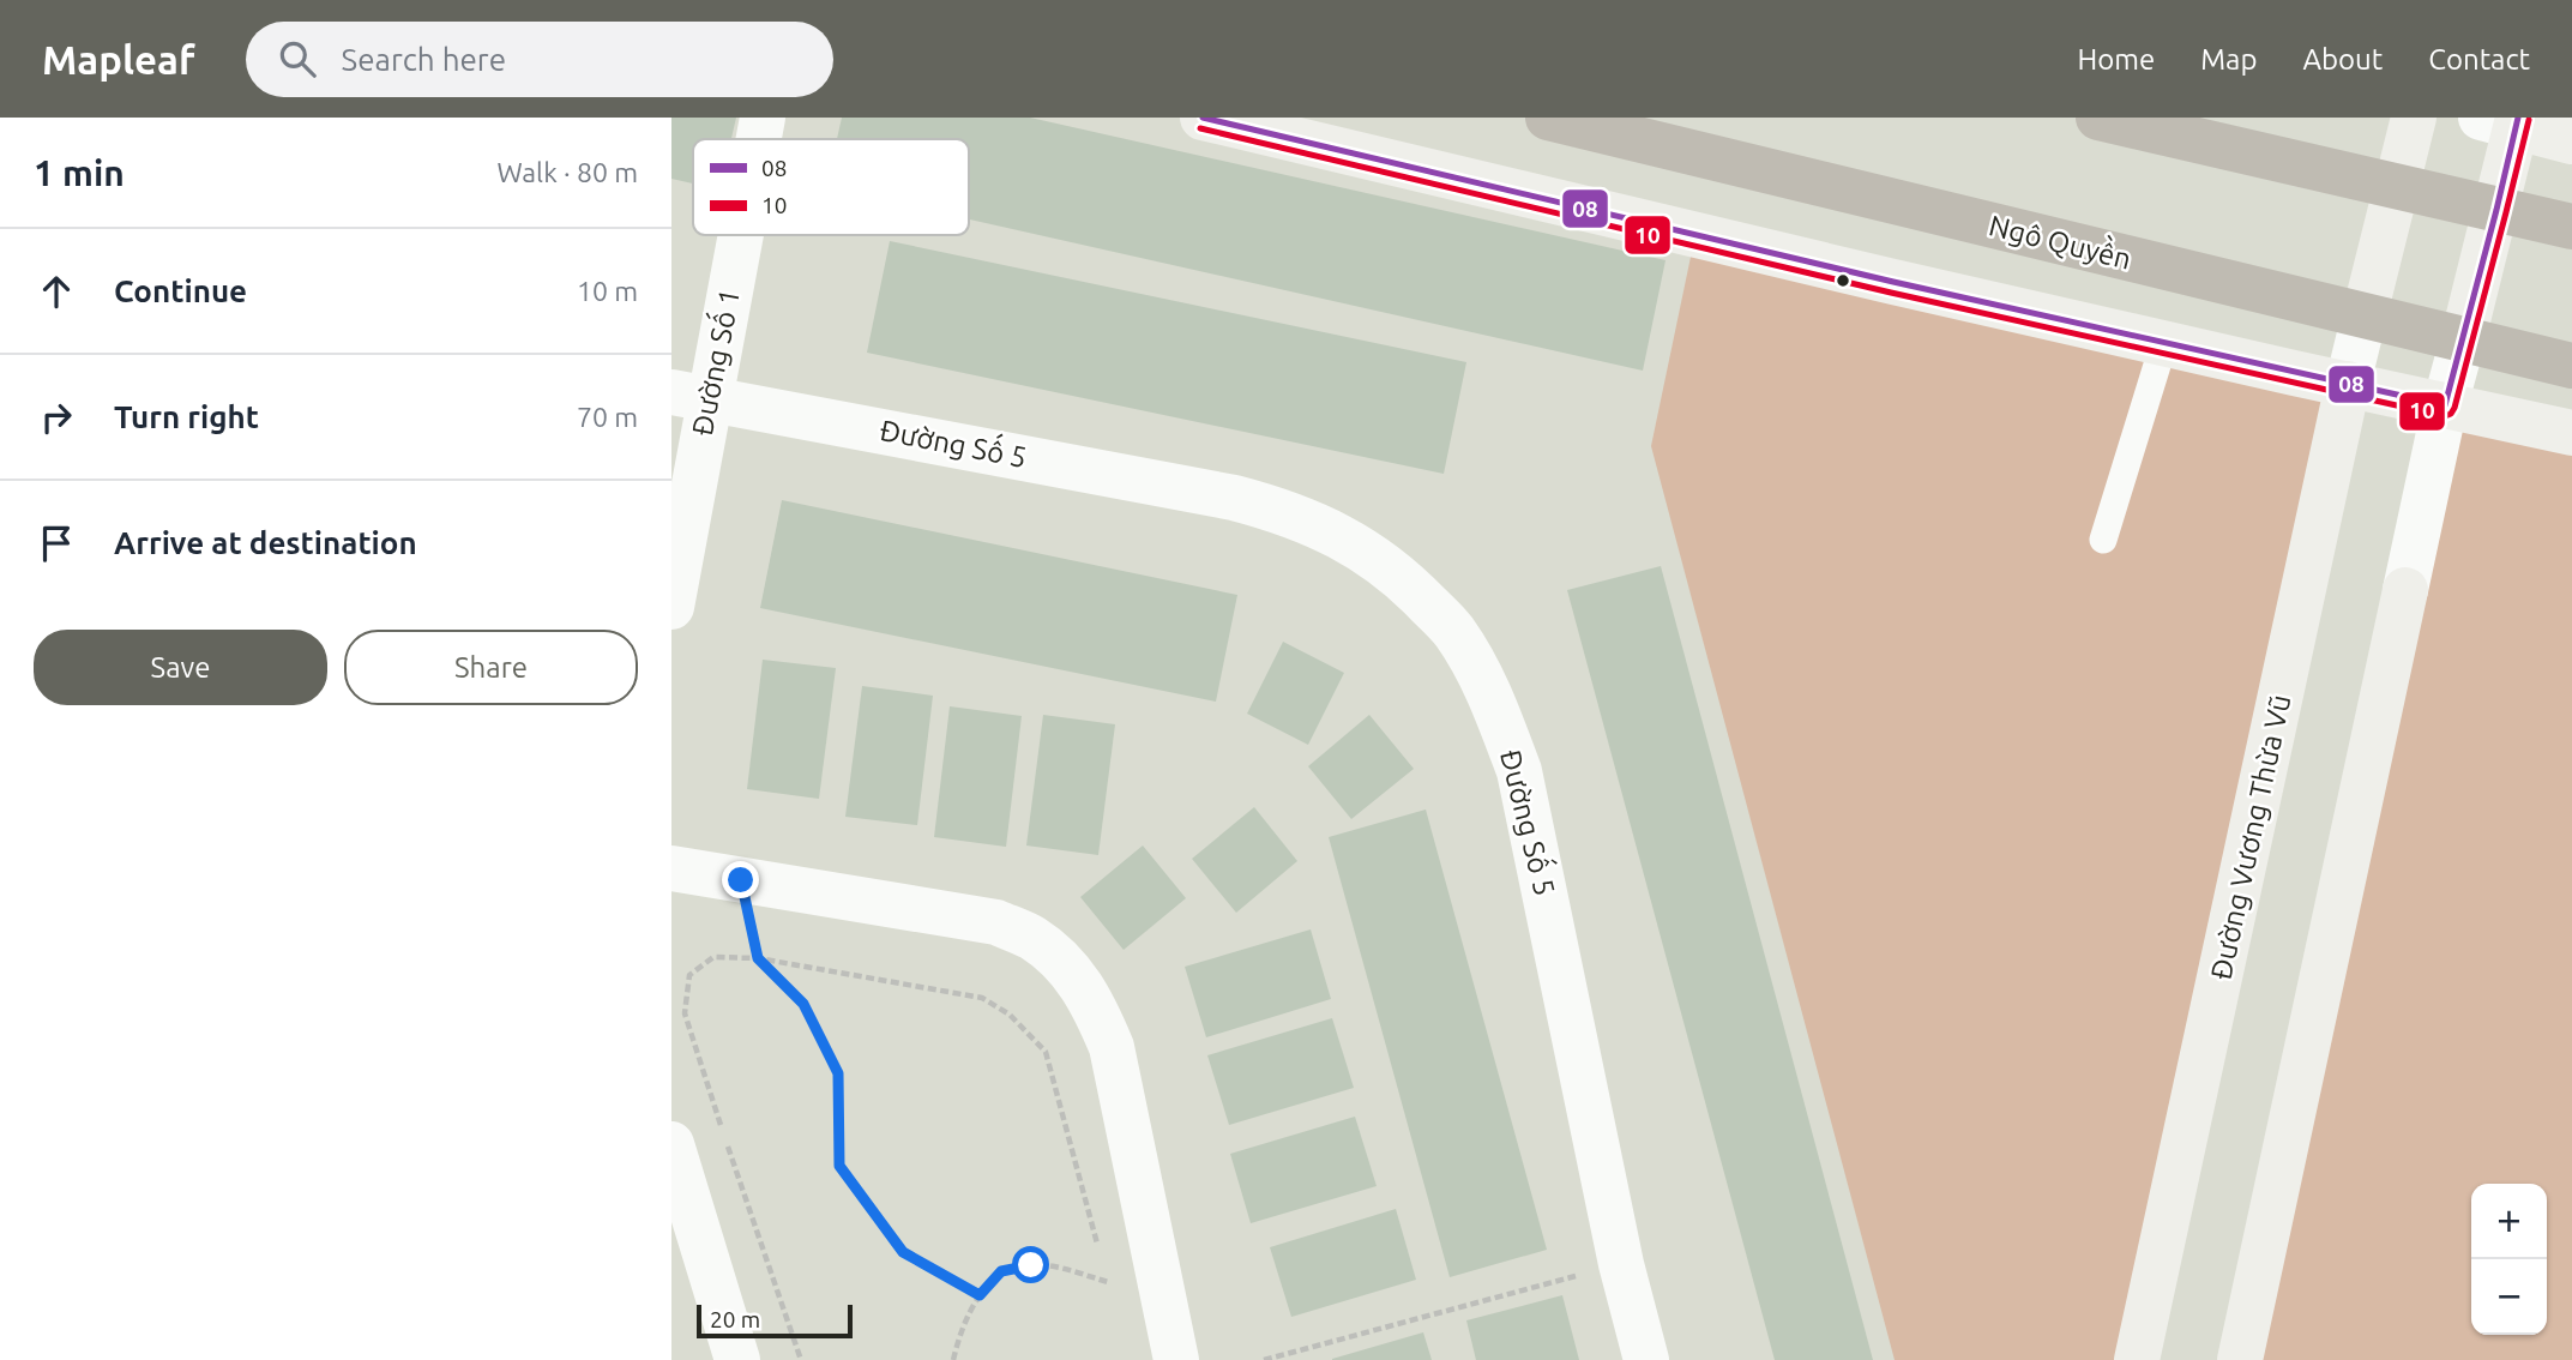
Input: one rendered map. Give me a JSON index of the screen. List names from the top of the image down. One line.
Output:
{"streets":{"highway":["Ngô Quyền"],"street":["Đường Số 1","Đường Số 5","Đường Vương Thừa Vũ"]},"crossings":[["Ngô Quyền","Đường Vương Thừa Vũ"],["Đường Số 1","Đường Số 5"]],"lines":["transit line 08","transit line 10"],"legend":["08","10"],"scale_bar":"20 m","page":{"header":"Mapleaf","search":"Search here","nav":["Home","Map","About","Contact"],"heading":["1 min","Walk · 80 m"],"list":[["Continue","10 m"],["Turn right","70 m"],"Arrive at destination"],"buttons":["Save","Share"],"map_buttons":["+","−"],"scale":"20 m"}}
